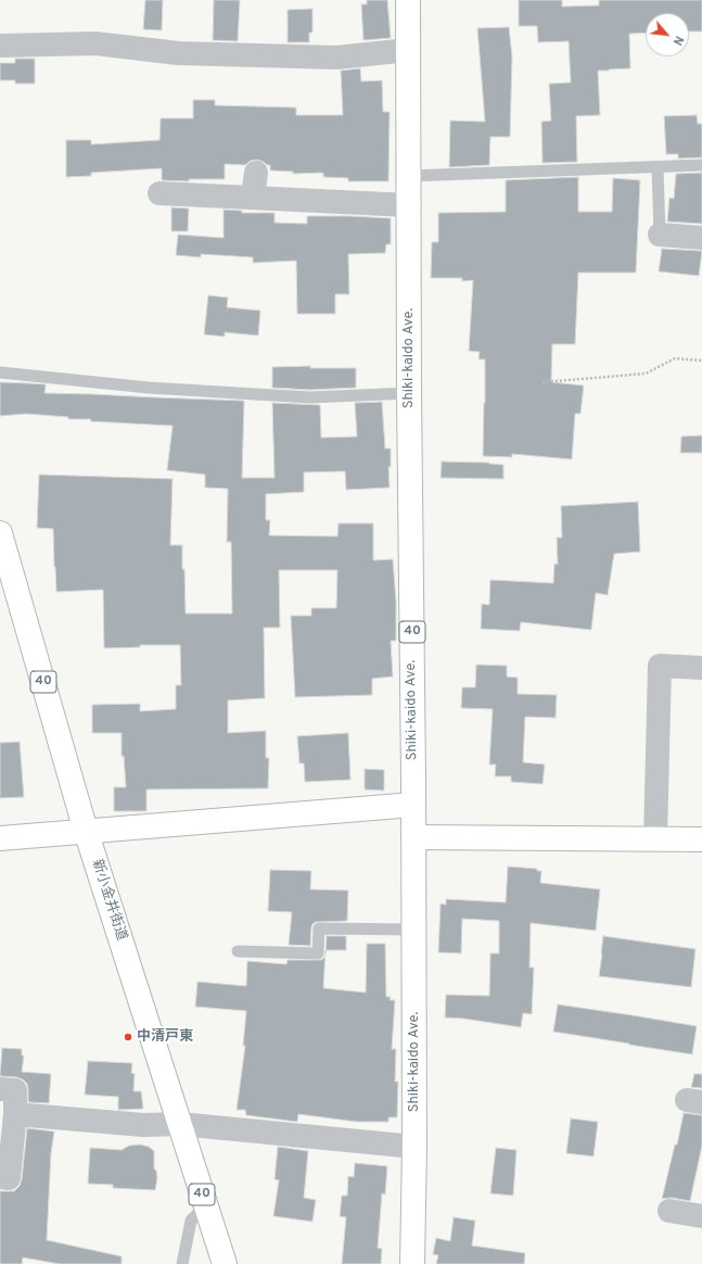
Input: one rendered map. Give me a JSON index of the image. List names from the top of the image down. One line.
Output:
{"streets":{"main road":["Shiki-kaido Ave.","40","新小金井街道"]},"places":["中清戸東"],"north":"bottom right"}
